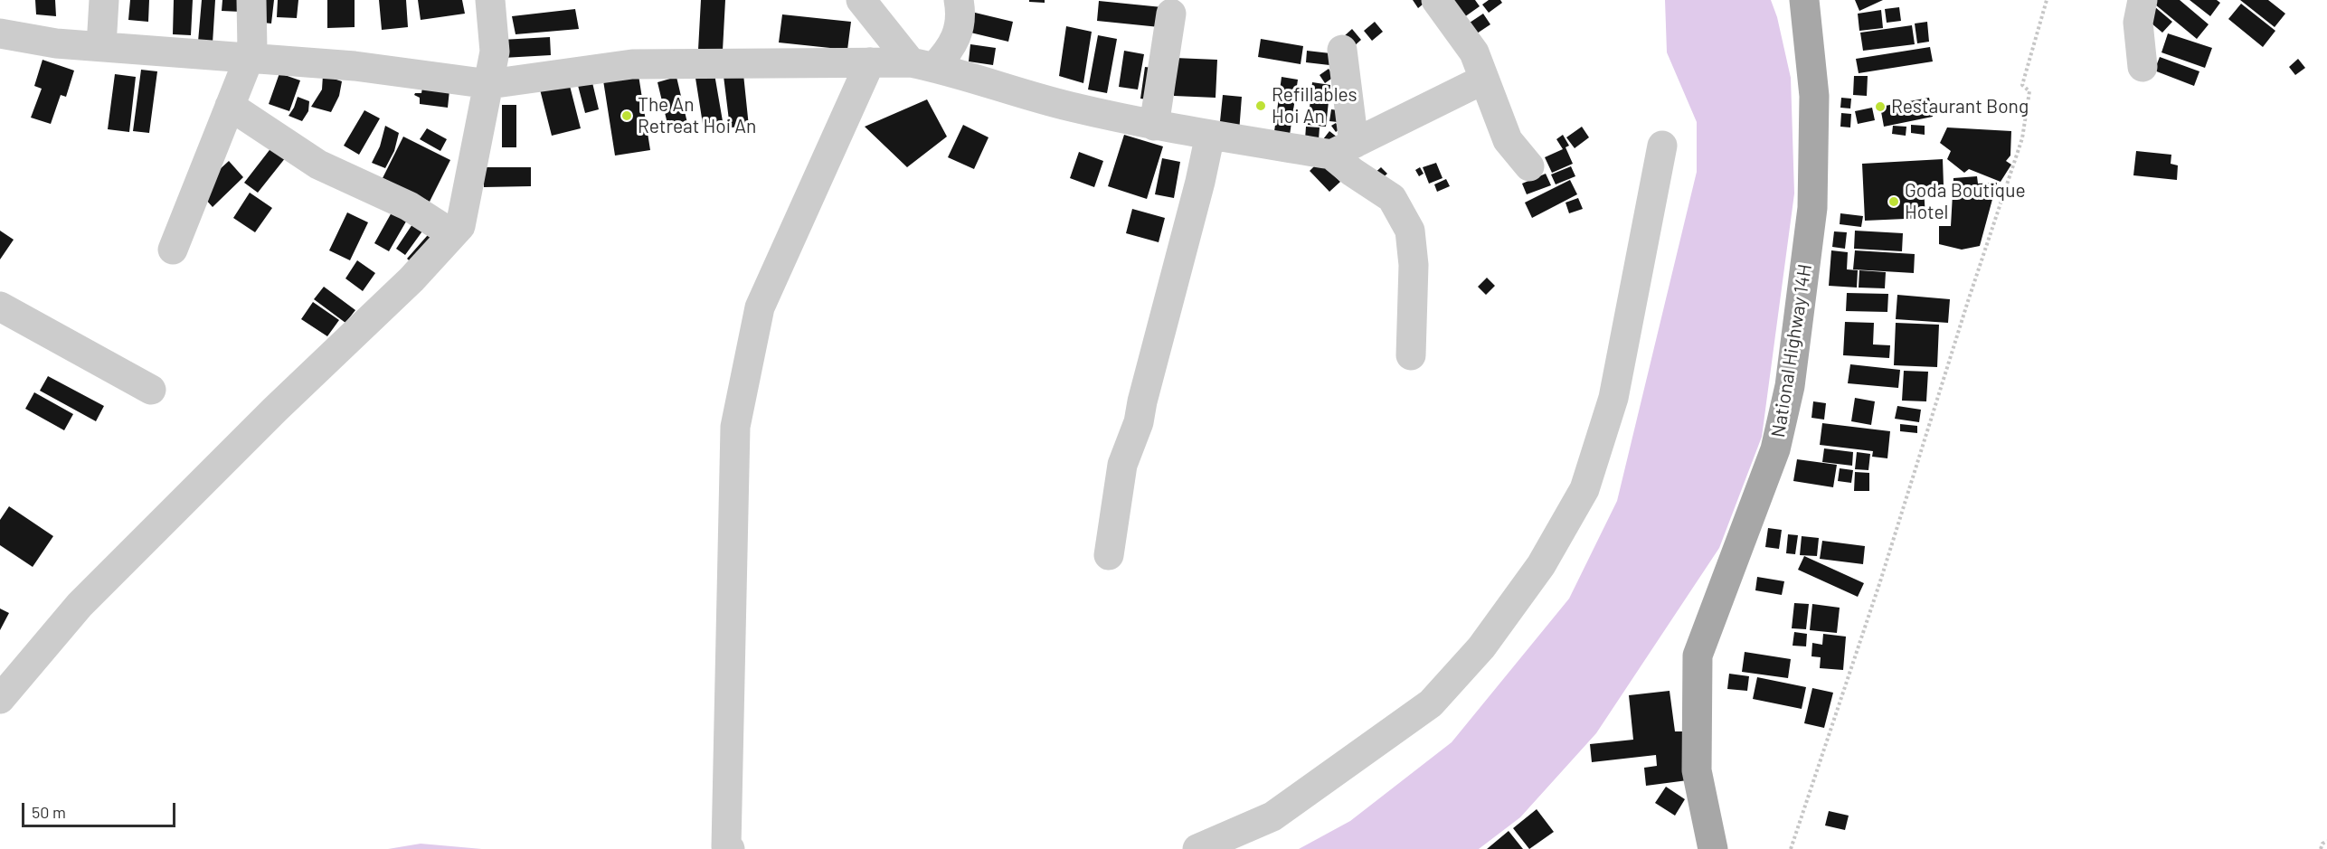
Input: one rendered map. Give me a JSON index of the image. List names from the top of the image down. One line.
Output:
{"streets":{"main road":["National Highway 14H"]},"places":["Refillables Hoi An","Restaurant Bong","The An Retreat Hoi An","Goda Boutique Hotel"],"scale_bar":"50 m"}
